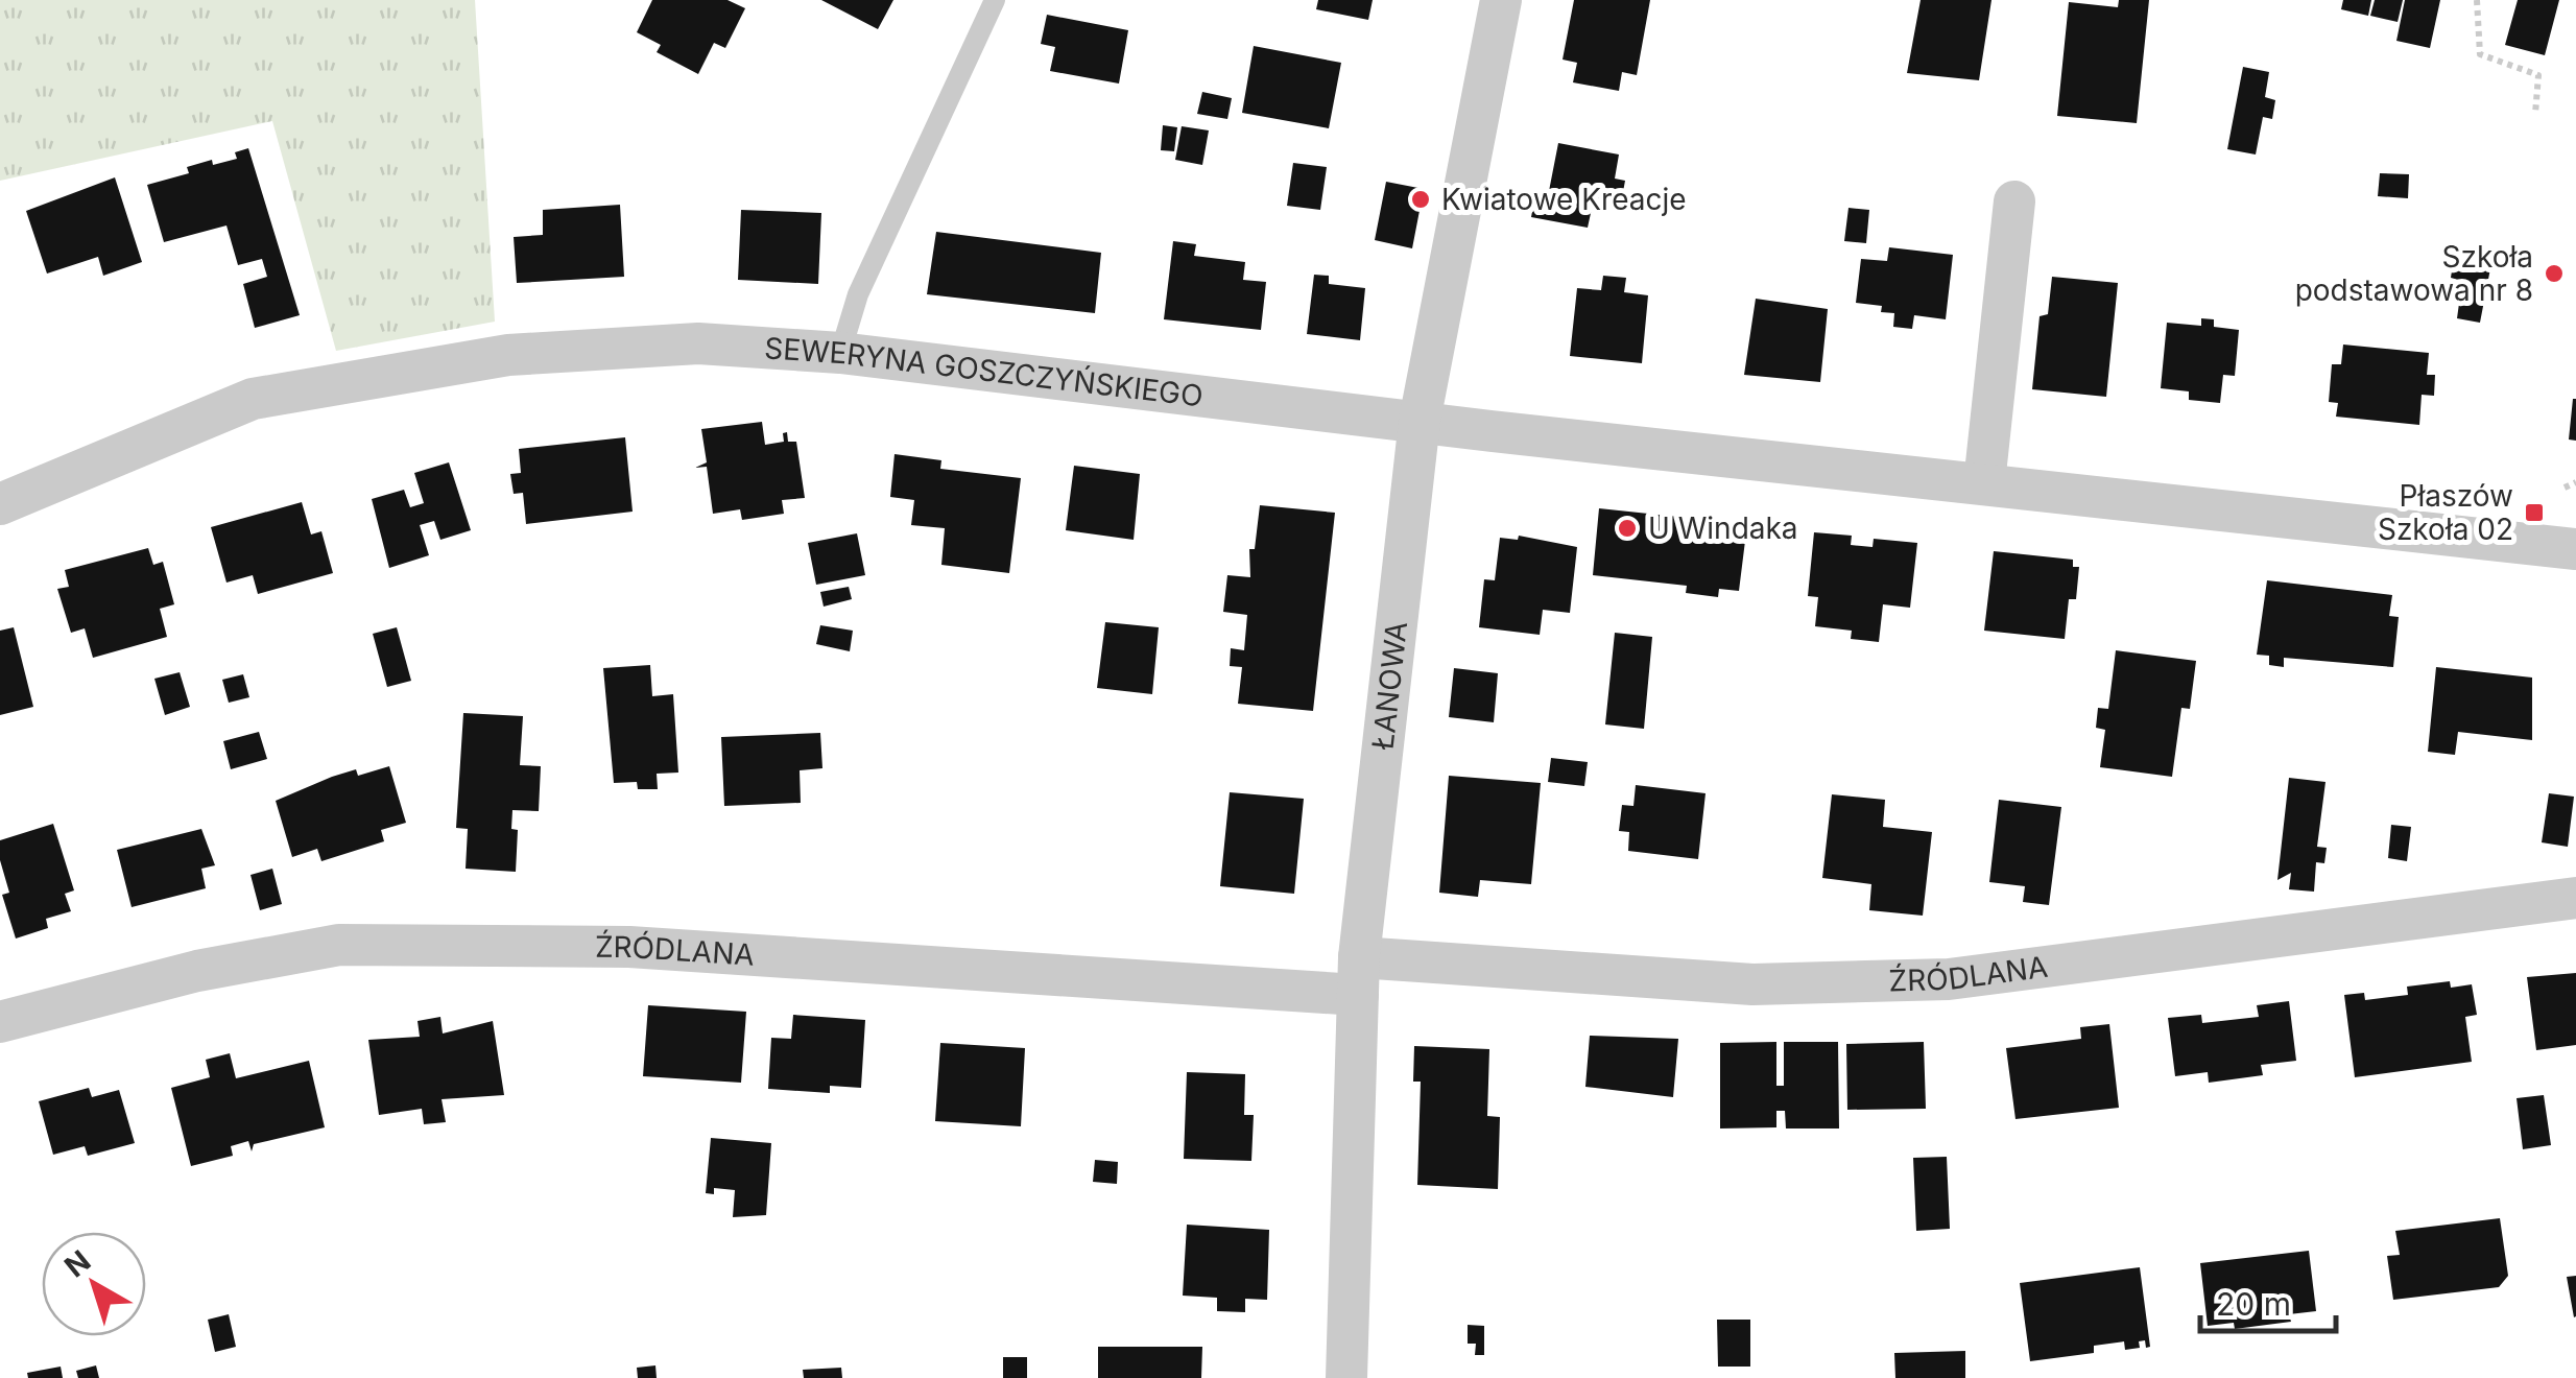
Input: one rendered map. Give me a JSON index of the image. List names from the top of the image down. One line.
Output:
{"streets":{"street":["SEWERYNA GOSZCZYŃSKIEGO","ŁANOWA","ŹRÓDLANA"]},"crossings":[["SEWERYNA GOSZCZYŃSKIEGO","ŁANOWA"],["ŁANOWA","ŹRÓDLANA"]],"places":{"other":["Kwiatowe Kreacje","Szkoła podstawowa nr 8","U Windaka"],"transit":["Płaszów Szkoła 02"]},"scale_bar":"20 m","north":"top left"}
